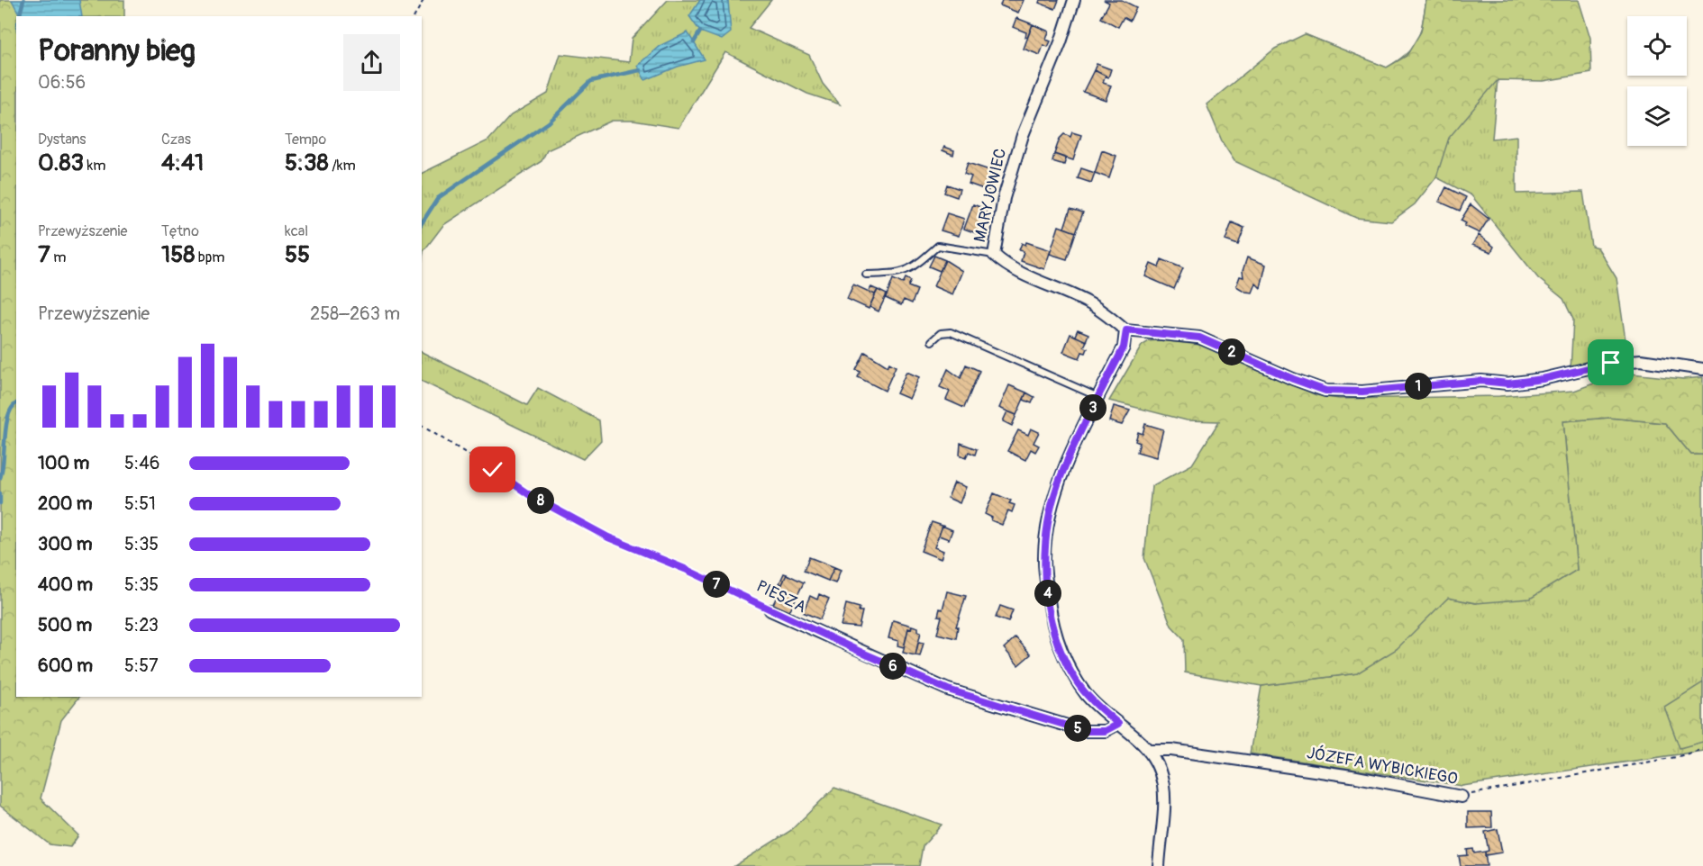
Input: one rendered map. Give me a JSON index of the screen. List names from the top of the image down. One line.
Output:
{"streets":{"street":["MARYJOWIEC","PIESZA","JÓZEFA WYBICKIEGO"]},"page":{"heading":["Poranny bieg","06:56"],"stats":[["Dystans","0.83 km"],["Czas","4:41"],["Tempo","5:38 /km"],["Przewyższenie","7 m"],["Tętno","158 bpm"],["kcal","55"]],"chart":["Przewyższenie","258–263 m"],"pins":["2","1","3","8","7","4","6","5"],"list":[{"name":"100 m","note":"5:46"},{"name":"200 m","note":"5:51"},{"name":"300 m","note":"5:35"},{"name":"400 m","note":"5:35"},{"name":"500 m","note":"5:23"},{"name":"600 m","note":"5:57"}]}}
